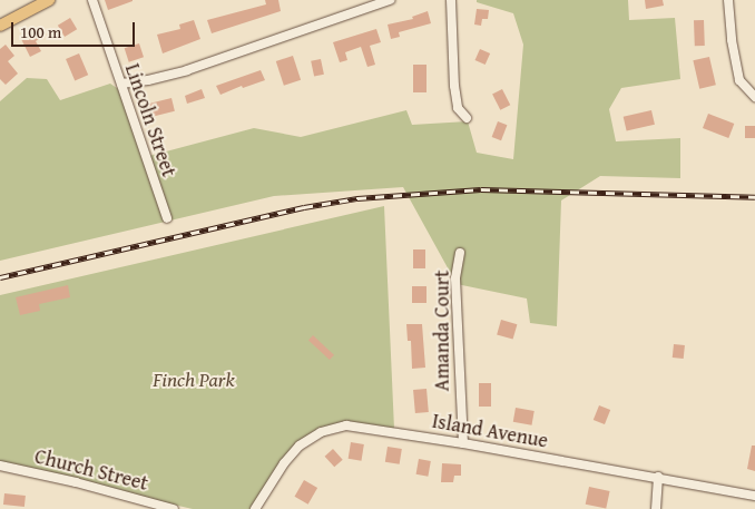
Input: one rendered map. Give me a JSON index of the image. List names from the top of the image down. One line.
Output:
{"streets":{"street":["Lincoln Street","Amanda Court","Island Avenue","Church Street"]},"crossings":[["Amanda Court","Island Avenue"]],"parks":["Finch Park"],"scale_bar":"100 m"}
